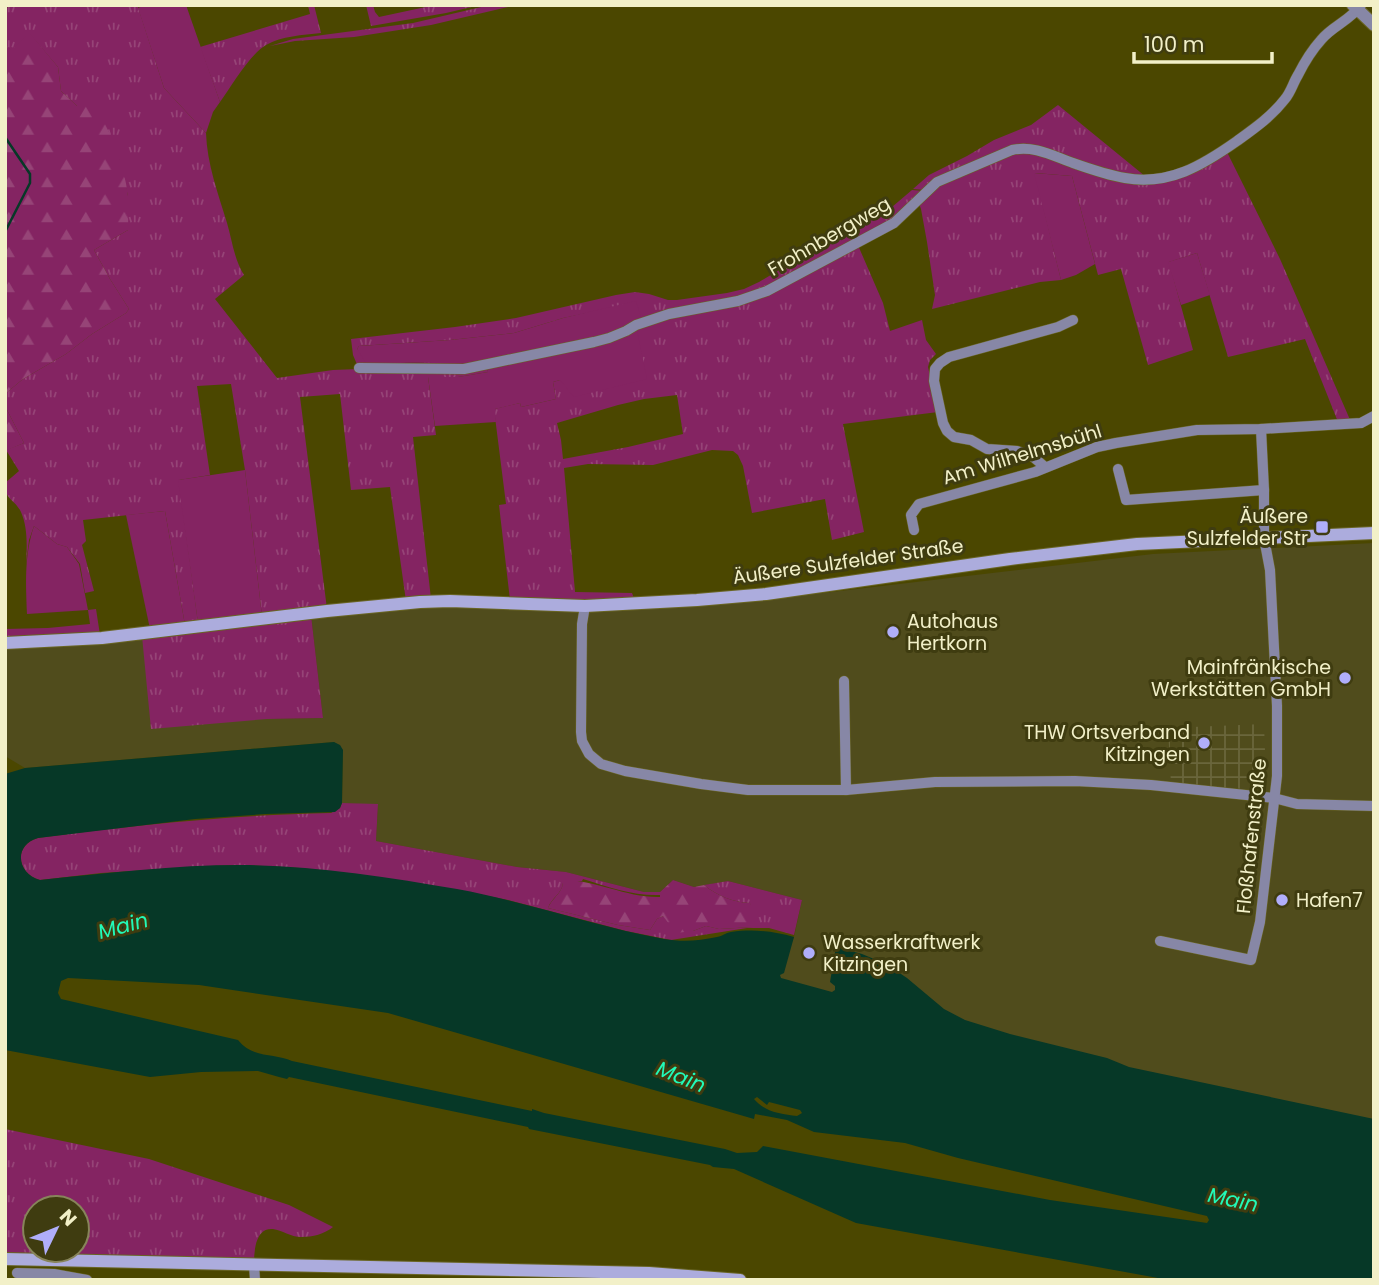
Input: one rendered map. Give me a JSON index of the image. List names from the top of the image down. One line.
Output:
{"streets":{"main road":["Äußere Sulzfelder Straße"],"street":["Frohnbergweg","Am Wilhelmsbühl","Floßhafenstraße"]},"crossings":[["Am Wilhelmsbühl","Floßhafenstraße"],["Äußere Sulzfelder Straße","Floßhafenstraße"]],"water":["Main"],"places":{"transit":["Äußere Sulzfelder Str"],"other":["Autohaus Hertkorn","Mainfränkische Werkstätten GmbH","THW Ortsverband Kitzingen","Hafen7","Wasserkraftwerk Kitzingen"]},"scale_bar":"100 m","north":"top right"}
